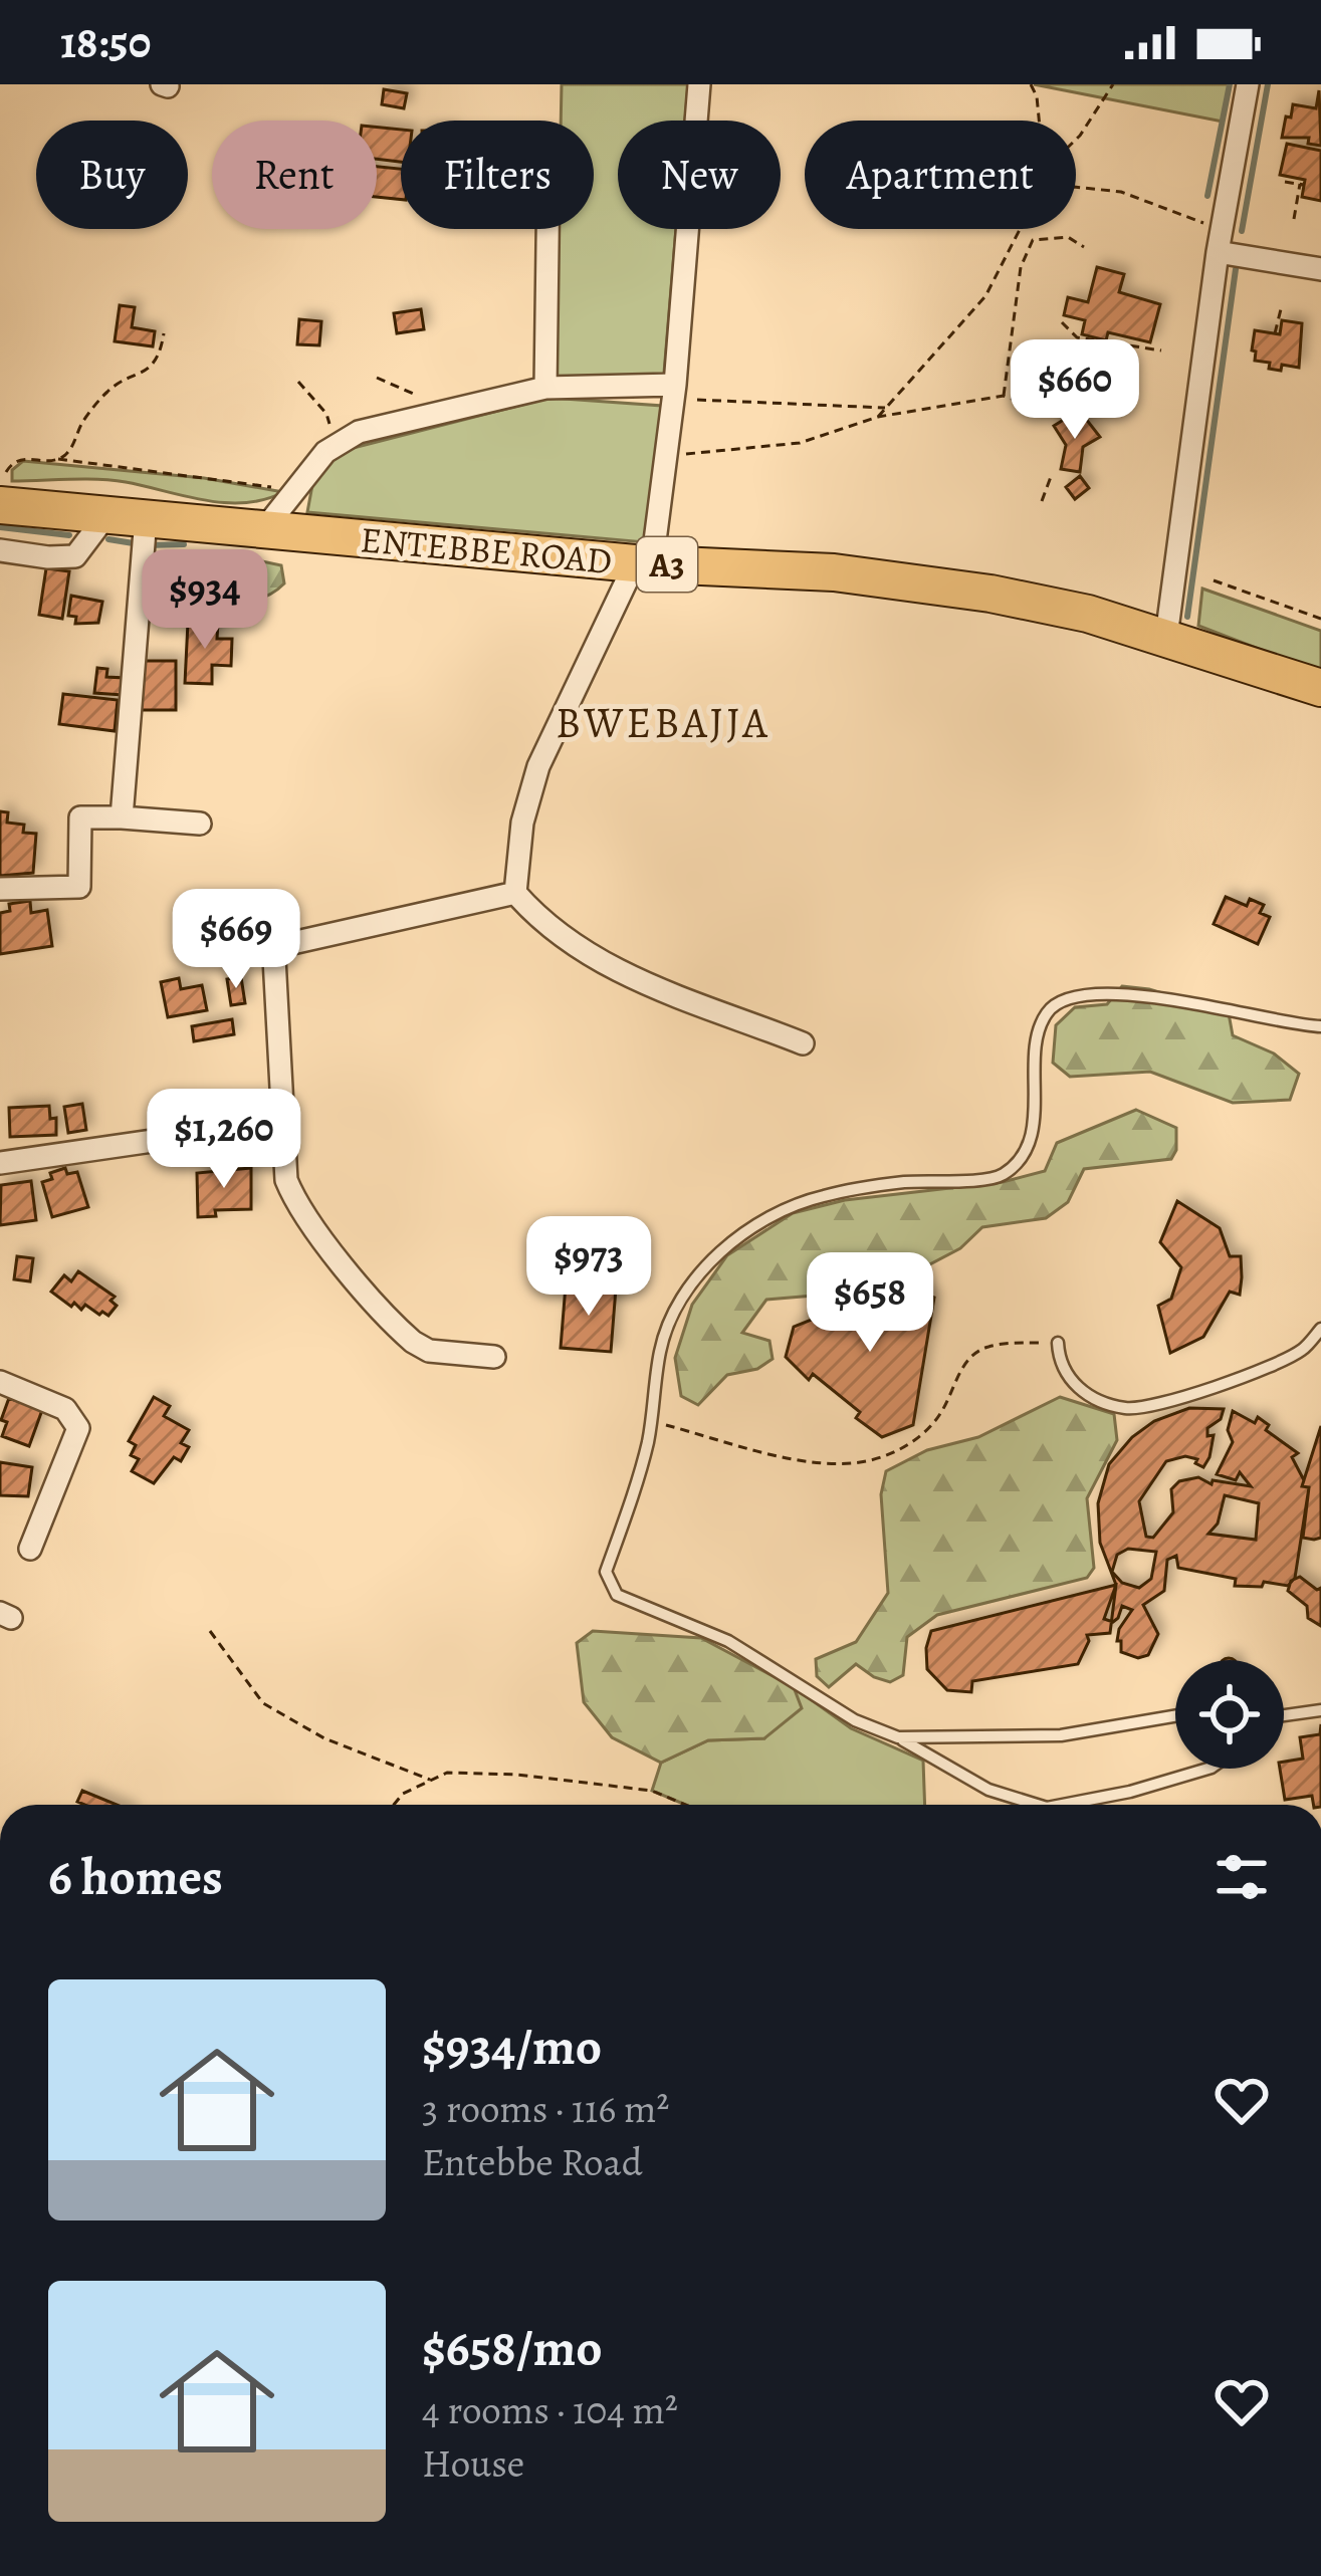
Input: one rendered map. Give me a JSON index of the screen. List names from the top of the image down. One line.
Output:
{"streets":{"main road":["ENTEBBE ROAD","A3"]},"districts":["BWEBAJJA"],"page":{"status":"18:50","chip":["Buy","Rent","Filters","New","Apartment"],"price":["$660","$934","$669","$1,260","$973","$658"],"heading":"6 homes","list":[{"name":"$934/mo","note":"3 rooms · 116 m² · Entebbe Road"},{"name":"$658/mo","note":"4 rooms · 104 m² · House"}]}}
